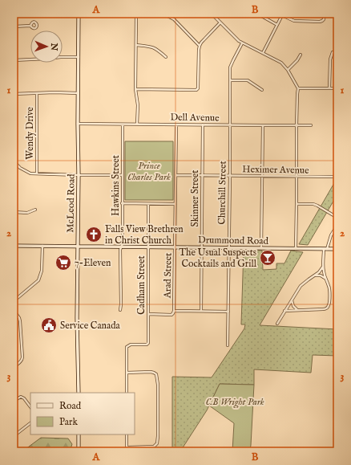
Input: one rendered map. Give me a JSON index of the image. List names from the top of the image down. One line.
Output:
{"streets":{"main road":["McLeod Road","Drummond Road"],"street":["Dell Avenue","Wendy Drive","Heximer Avenue","Hawkins Street","Churchill Street","Skinner Street","Arad Street","Cadham Street"]},"crossings":[["Dell Avenue","Hawkins Street"],["Dell Avenue","Churchill Street"],["Dell Avenue","Skinner Street"],["Dell Avenue","McLeod Road"],["Dell Avenue","Arad Street"],["Heximer Avenue","Churchill Street"],["Heximer Avenue","Skinner Street"],["Heximer Avenue","Arad Street"],["Hawkins Street","Drummond Road"],["Churchill Street","Drummond Road"],["Skinner Street","Drummond Road"],["McLeod Road","Drummond Road"],["Drummond Road","Arad Street"],["Drummond Road","Cadham Street"]],"parks":["Prince Charles Park","C.B Wright Park"],"places":{"church":["Falls View Brethren in Christ Church"],"bar":["The Usual Suspects Cocktails and Grill"],"supermarket":["7-Eleven"],"public building":["Service Canada"]},"legend":["Road","Park"],"north":"right","grid":{"columns":["A","B"],"rows":["1","2","3"]}}
